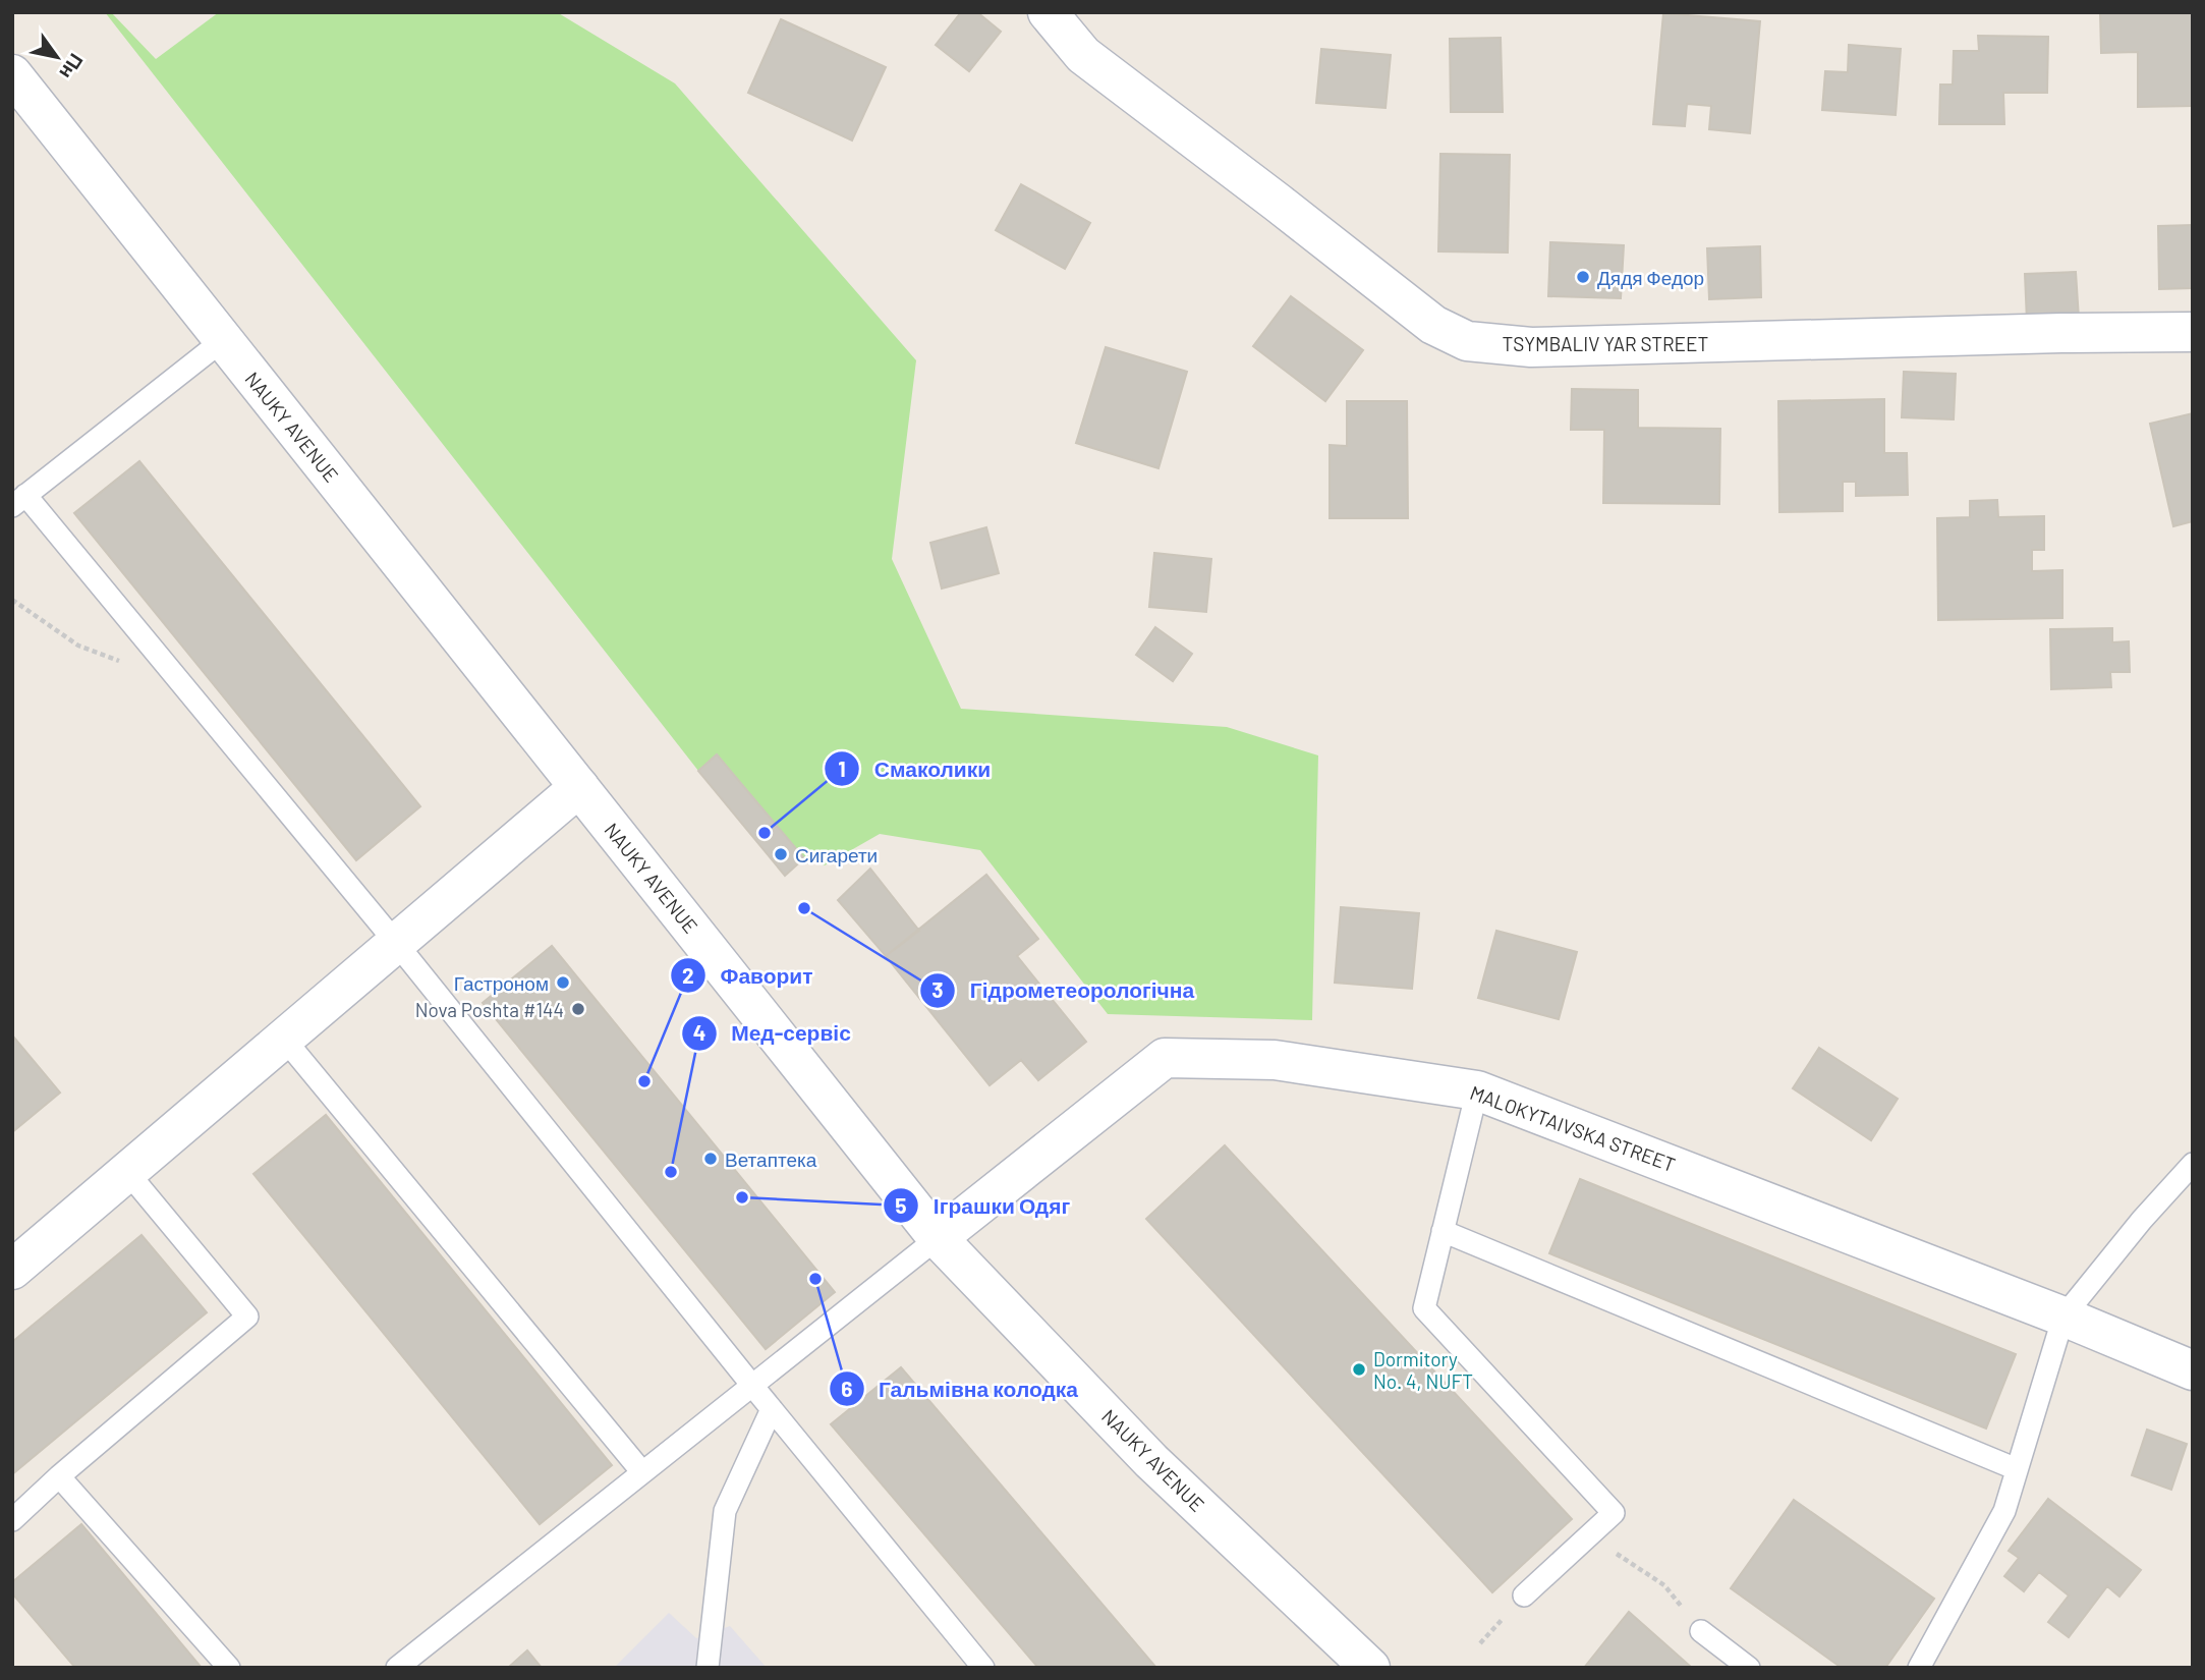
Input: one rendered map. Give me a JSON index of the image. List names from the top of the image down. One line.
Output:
{"streets":{"street":["TSYMBALIV YAR STREET","NAUKY AVENUE","MALOKYTAIVSKA STREET"]},"crossings":[["NAUKY AVENUE","MALOKYTAIVSKA STREET"]],"places":["Дядя Федор","Смаколики","Сигарети","Гідрометеорологічна","Гастроном","Nova Poshta #144","Фаворит","Ветаптека","Мед-сервіс","Іграшки Одяг","Гальмівна колодка","Dormitory No. 4, NUFT"],"north":"bottom right"}
